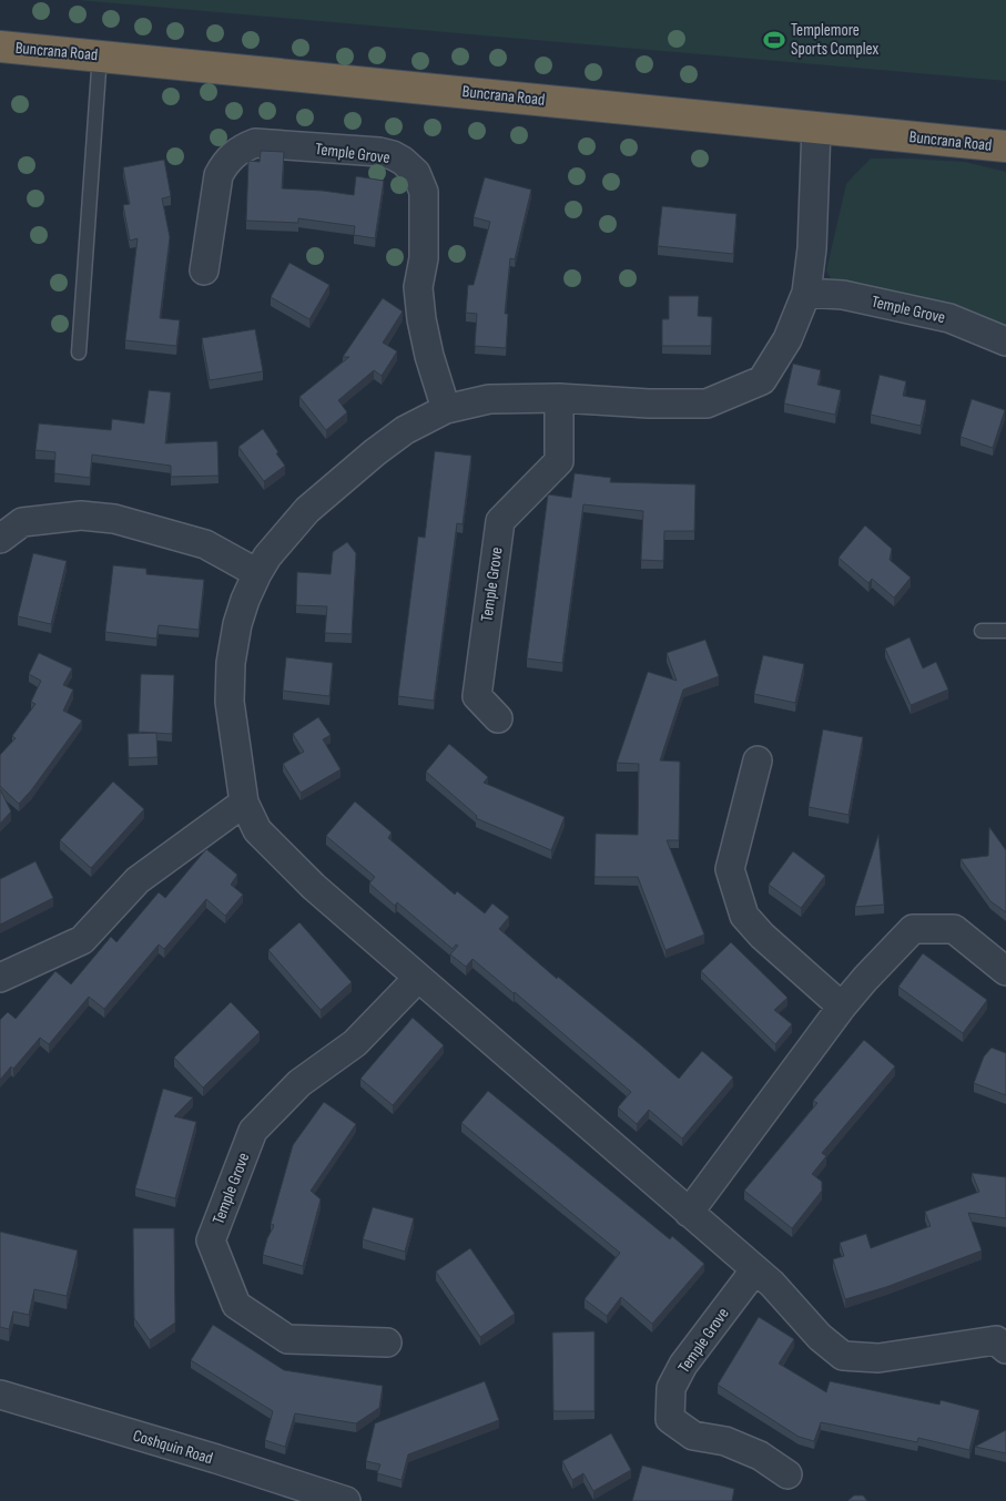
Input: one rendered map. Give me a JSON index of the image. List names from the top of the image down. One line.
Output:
{"streets":{"highway":["Buncrana Road"],"street":["Temple Grove","Coshquin Road"]},"places":{"sports":["Templemore Sports Complex"]}}
